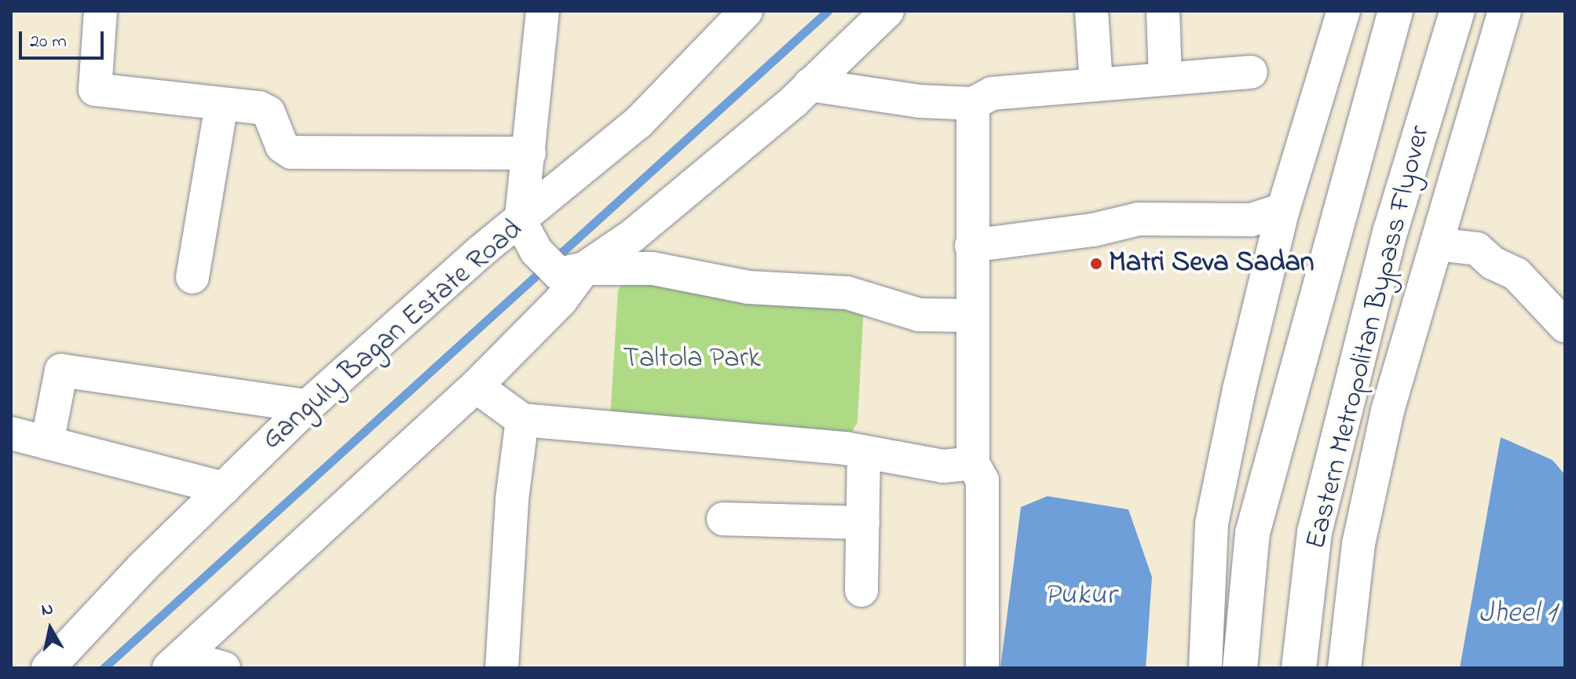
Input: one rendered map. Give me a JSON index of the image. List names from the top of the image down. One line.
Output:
{"streets":{"main road":["Eastern Metropolitan Bypass Flyover"],"street":["Ganguly Bagan Estate Road"]},"water":["Pukur","Jheel 1"],"parks":["Taltola Park"],"places":["Matri Seva Sadan"],"scale_bar":"20 m","north":"top"}
